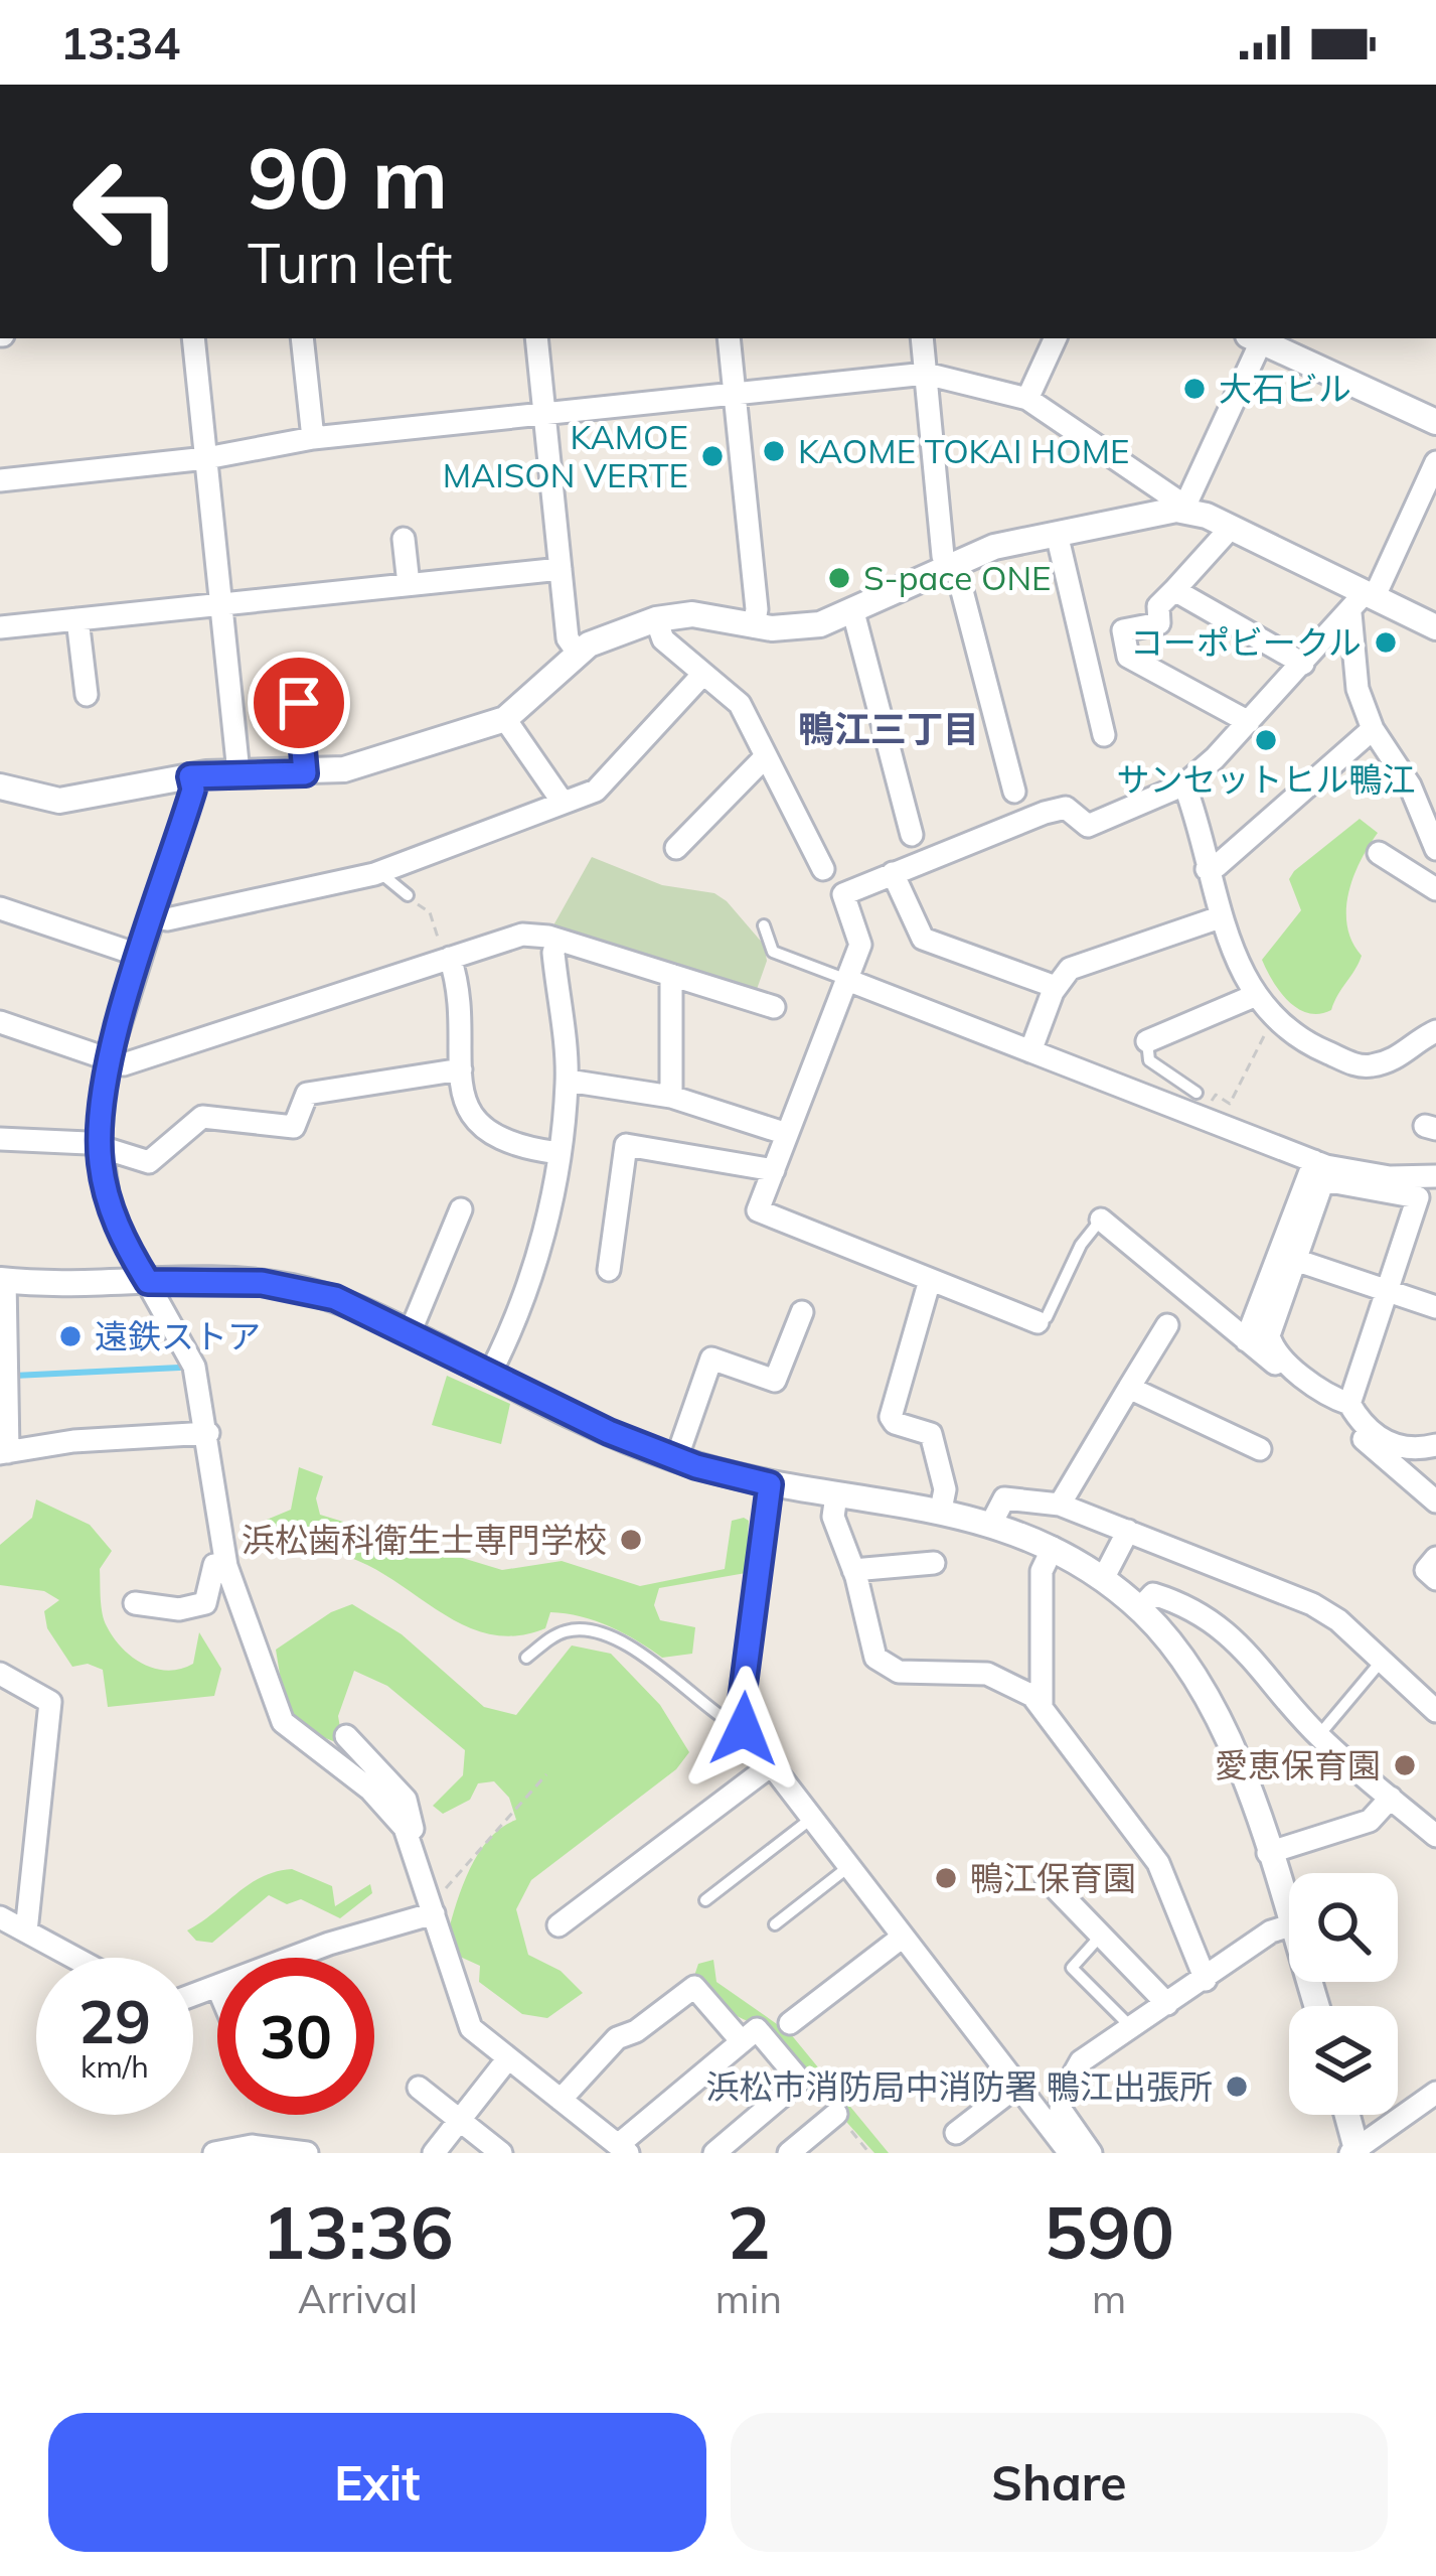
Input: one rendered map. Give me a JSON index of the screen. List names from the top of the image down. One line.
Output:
{"districts":["鴨江三丁目"],"places":["大石ビル","KAOME TOKAI HOME","KAMOE MAISON VERTE","S-pace ONE","コーポビークル","サンセットヒル鴨江","遠鉄ストア","浜松歯科衛生士専門学校","愛恵保育園","鴨江保育園","浜松市消防局中消防署 鴨江出張所"],"page":{"status":"13:34","turn":["90 m","Turn left"],"speed":"29 km/h","limit":"30","eta":["13:36","Arrival","2","min","590","m"],"buttons":["Exit","Share"]}}
